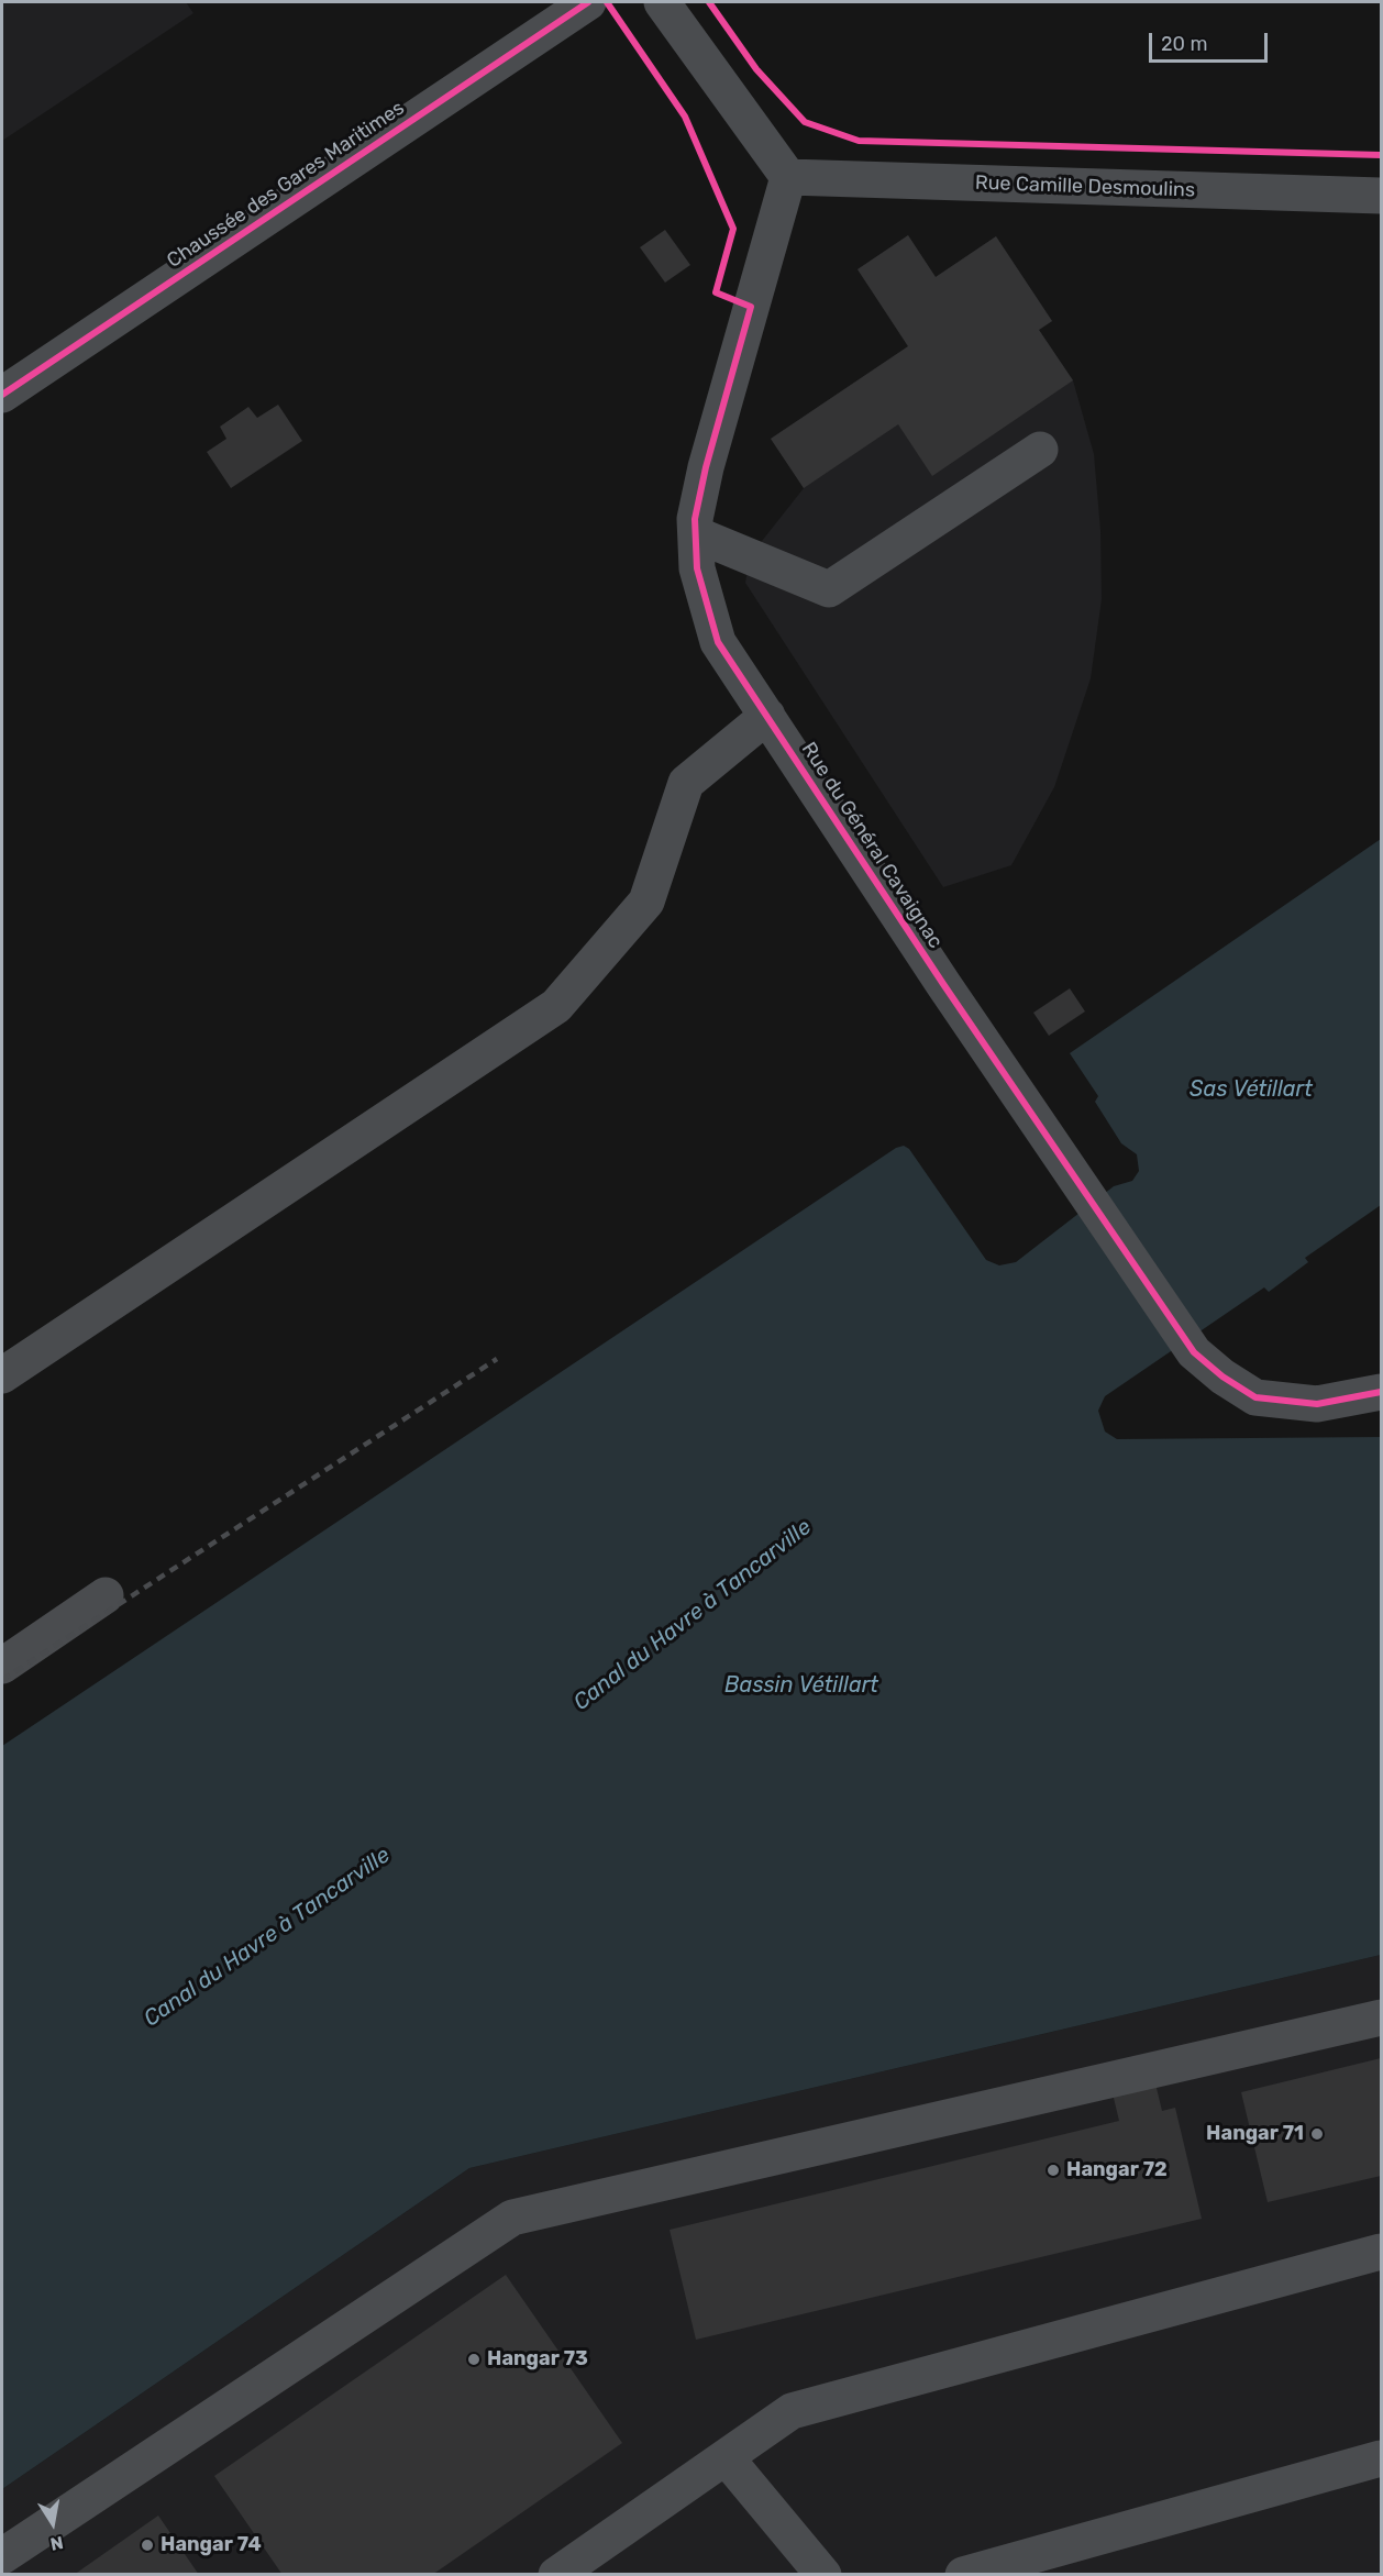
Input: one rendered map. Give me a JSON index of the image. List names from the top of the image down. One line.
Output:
{"streets":{"street":["Chaussée des Gares Maritimes","Rue Camille Desmoulins","Rue du Général Cavaignac"]},"crossings":[["Rue Camille Desmoulins","Rue du Général Cavaignac"]],"water":["Sas Vétillart","Canal du Havre à Tancarville","Bassin Vétillart"],"places":["Hangar 71","Hangar 72","Hangar 73","Hangar 74"],"scale_bar":"20 m","north":"bottom"}
